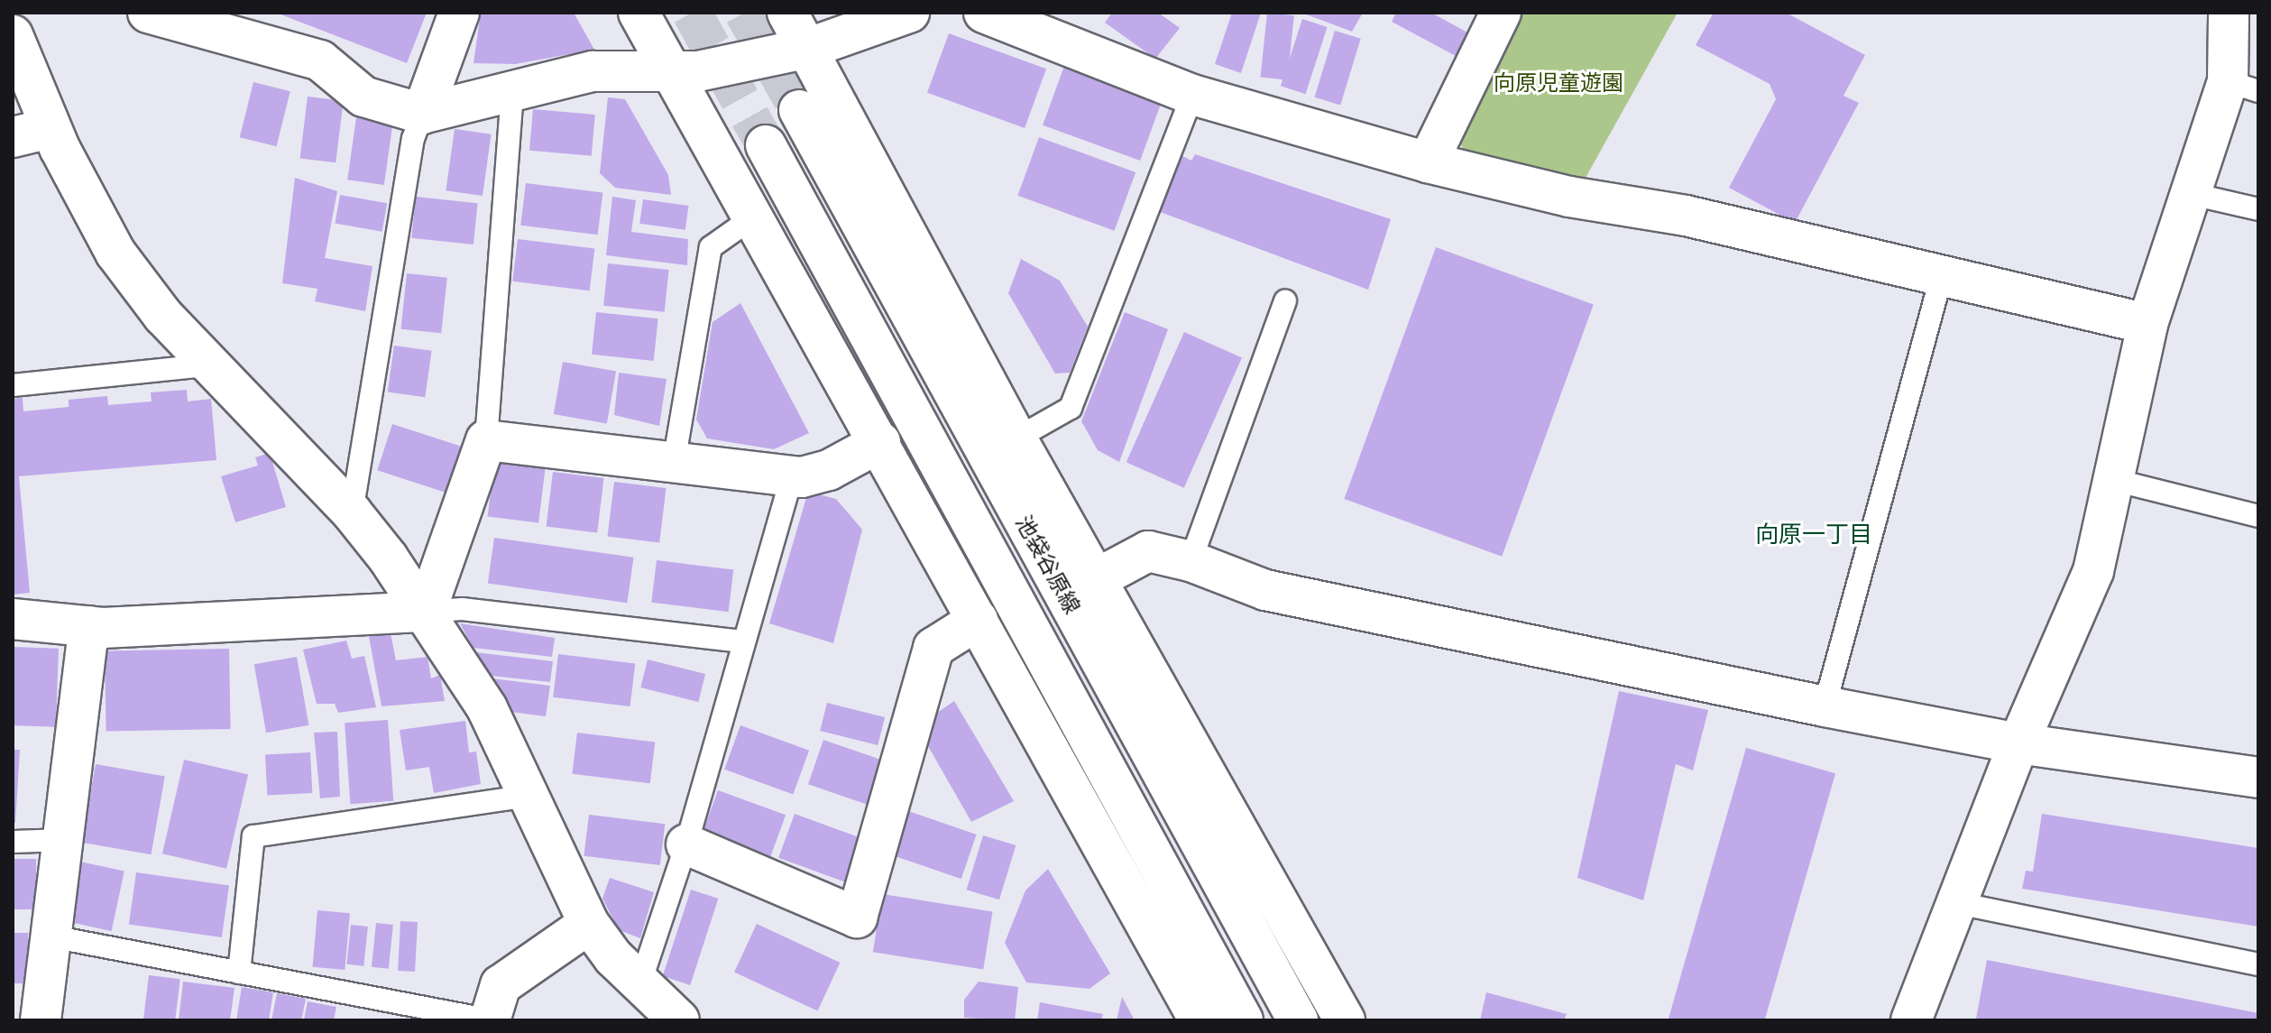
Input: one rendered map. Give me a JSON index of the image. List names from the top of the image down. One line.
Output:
{"streets":{"street":["池袋谷原線"]},"districts":["向原一丁目"],"parks":["向原児童遊園"]}
